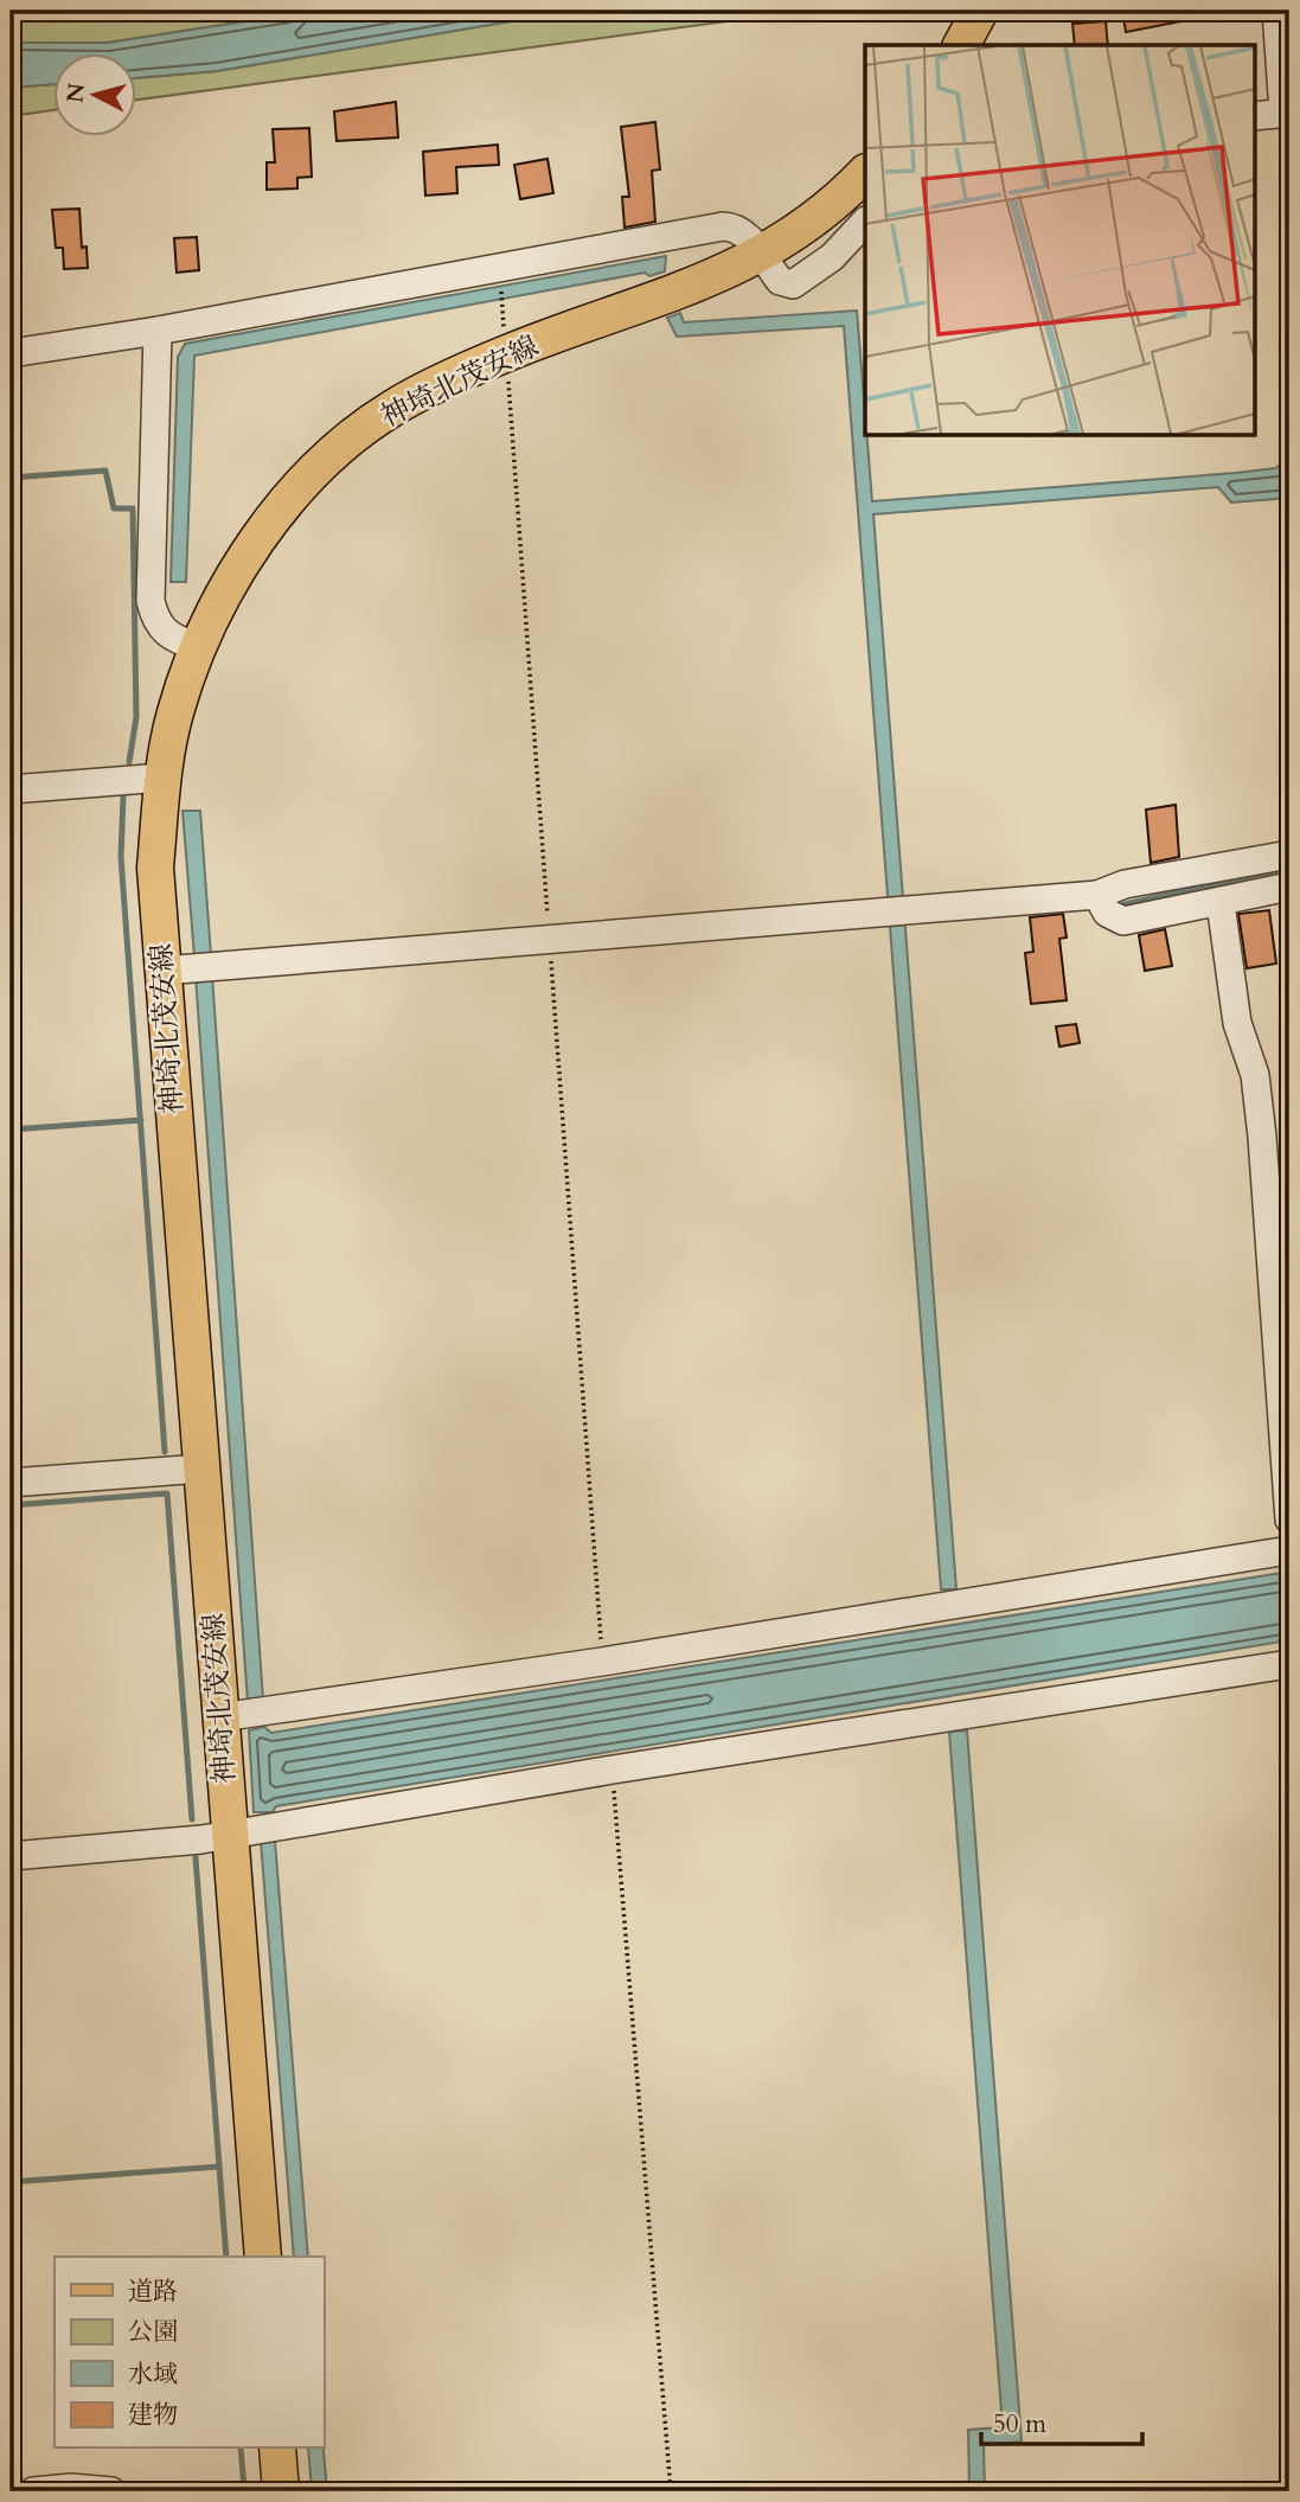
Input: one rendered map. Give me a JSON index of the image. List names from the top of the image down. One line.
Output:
{"streets":{"main road":["神埼北茂安線"]},"legend":["道路","公園","水域","建物"],"scale_bar":"50 m","north":"left"}
